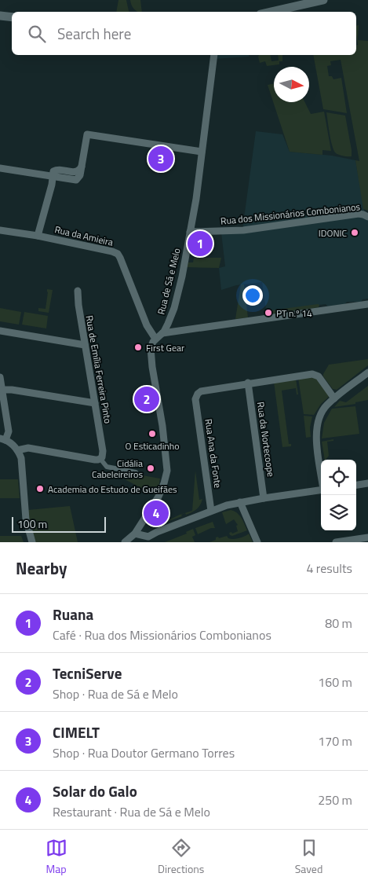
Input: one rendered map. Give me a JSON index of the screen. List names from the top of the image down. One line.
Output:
{"streets":{"street":["Rua dos Missionários Combonianos","Rua da Amieira","Rua de Sá e Melo","Rua de Emília Ferreira Pinto","Rua da Nortecoope","Rua Ana da Fonte"]},"crossings":[["Rua dos Missionários Combonianos","Rua de Sá e Melo"],["Rua da Amieira","Rua de Sá e Melo"],["Rua da Nortecoope","Rua Ana da Fonte"]],"places":["IDONIC","PT n.º 14","First Gear","O Esticadinho","Cidália Cabeleireiros","Academia do Estudo de Gueifães"],"scale_bar":"100 m","north":"right","page":{"search":"Search here","pins":["3","1","2","4"],"scale":"100 m","heading":["Nearby","4 results"],"list":[{"mark":"1","name":"Ruana","note":"Café · Rua dos Missionários Combonianos","value":"80 m"},{"mark":"2","name":"TecniServe","note":"Shop · Rua de Sá e Melo","value":"160 m"},{"mark":"3","name":"CIMELT","note":"Shop · Rua Doutor Germano Torres","value":"170 m"},{"mark":"4","name":"Solar do Galo","note":"Restaurant · Rua de Sá e Melo","value":"250 m"}],"nav":["Map","Directions","Saved"]}}
